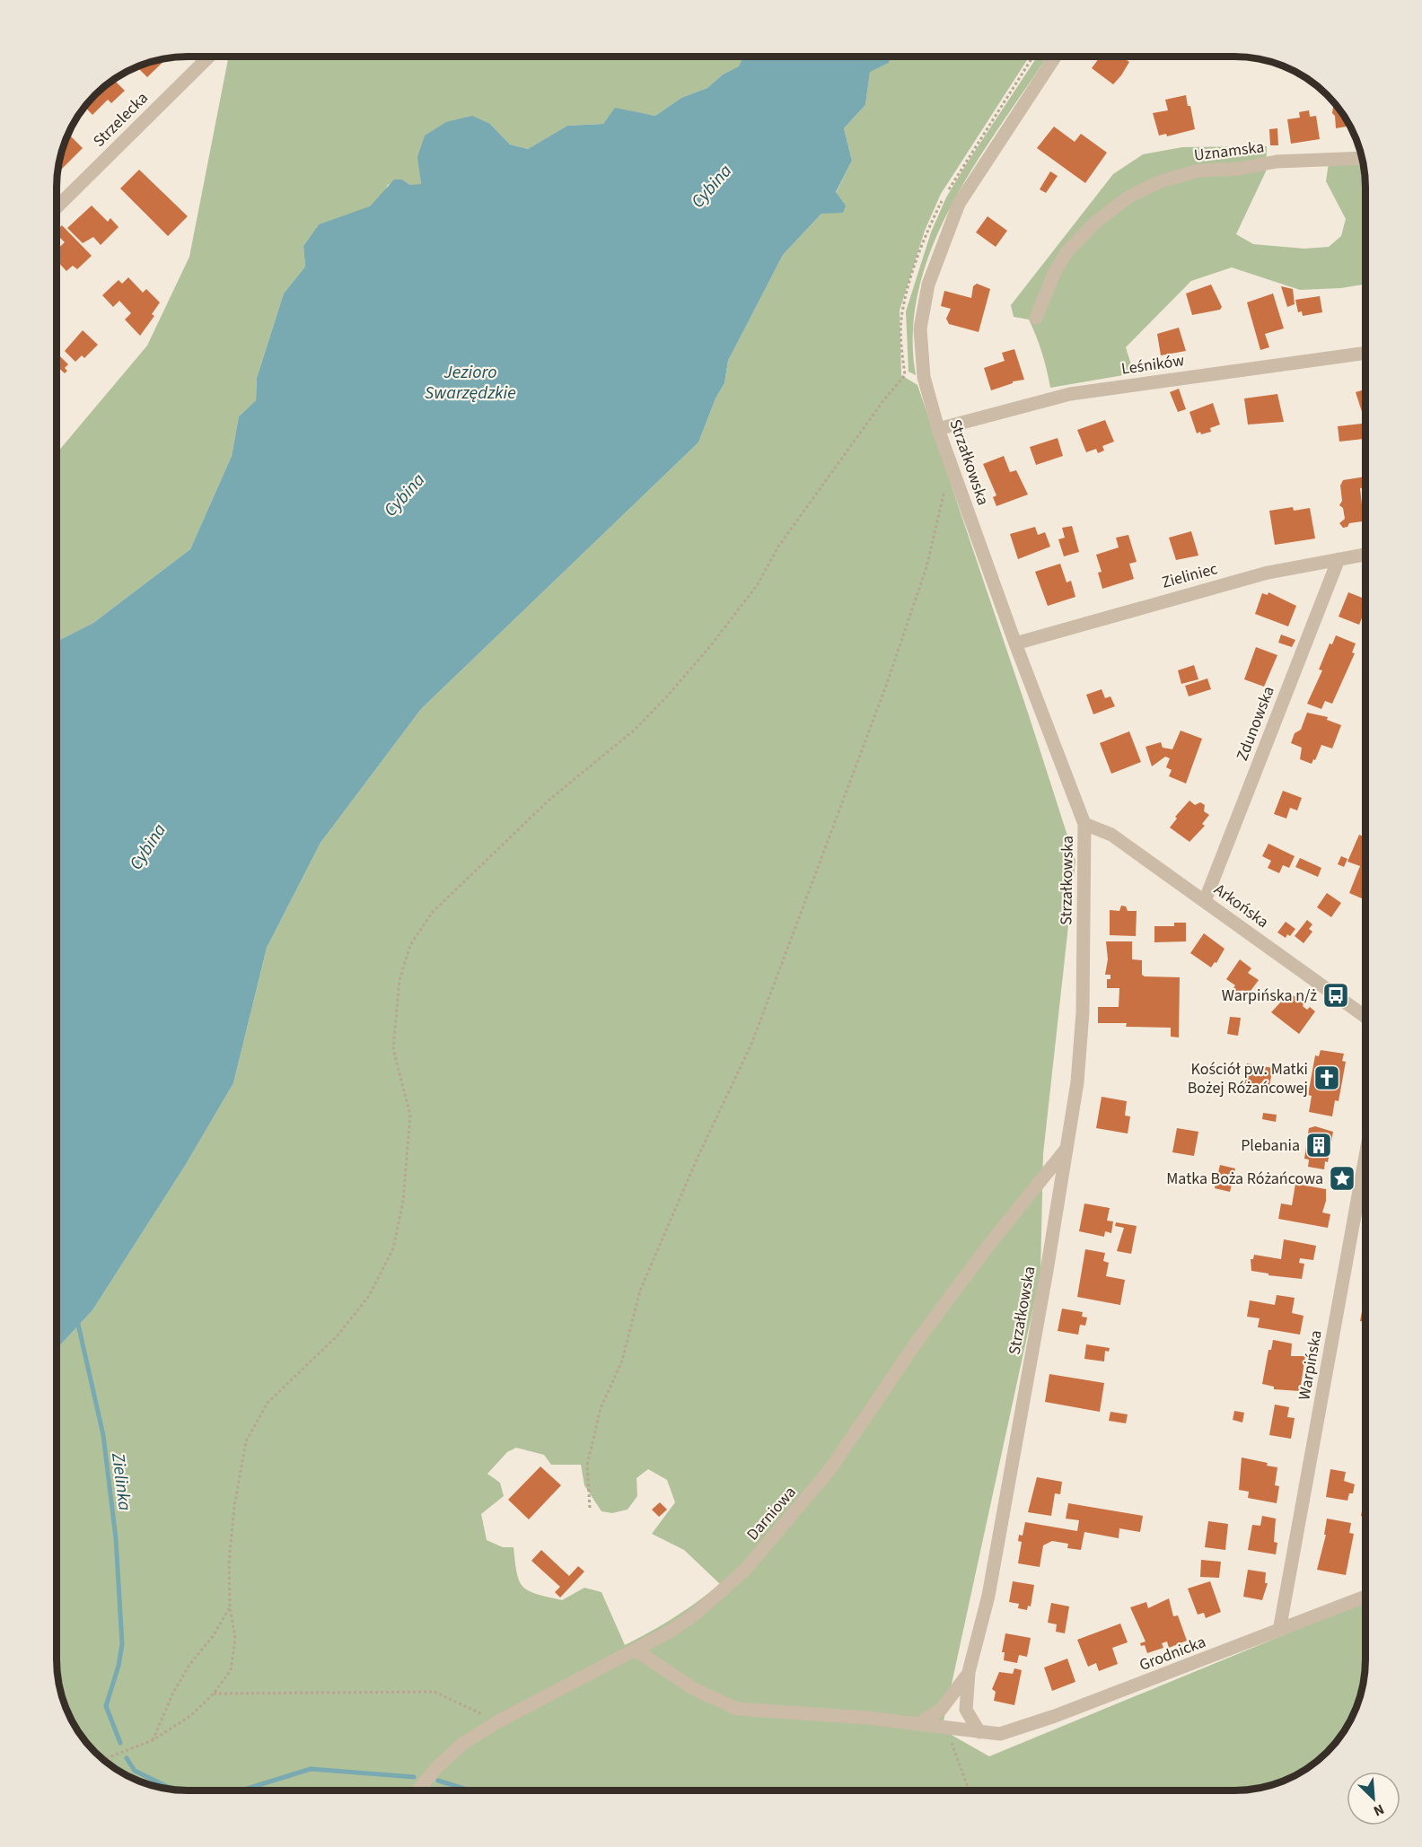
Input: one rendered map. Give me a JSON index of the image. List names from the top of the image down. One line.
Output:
{"streets":{"street":["Strzelecka","Uznamska","Leśników","Strzałkowska","Zieliniec","Zdunowska","Arkońska","Warpińska","Darniowa","Grodnicka"]},"crossings":[["Leśników","Strzałkowska"],["Strzałkowska","Zieliniec"],["Strzałkowska","Arkońska"],["Strzałkowska","Darniowa"],["Strzałkowska","Grodnicka"],["Zieliniec","Zdunowska"],["Zdunowska","Arkońska"],["Warpińska","Grodnicka"],["Darniowa","Grodnicka"]],"water":["Cybina","Jezioro Swarzędzkie","Zielinka"],"places":{"bus stop":["Warpińska n/ż"],"church":["Kościół pw. Matki Bożej Różańcowej"],"building":["Plebania"],"place":["Matka Boża Różańcowa"]},"north":"bottom right"}
